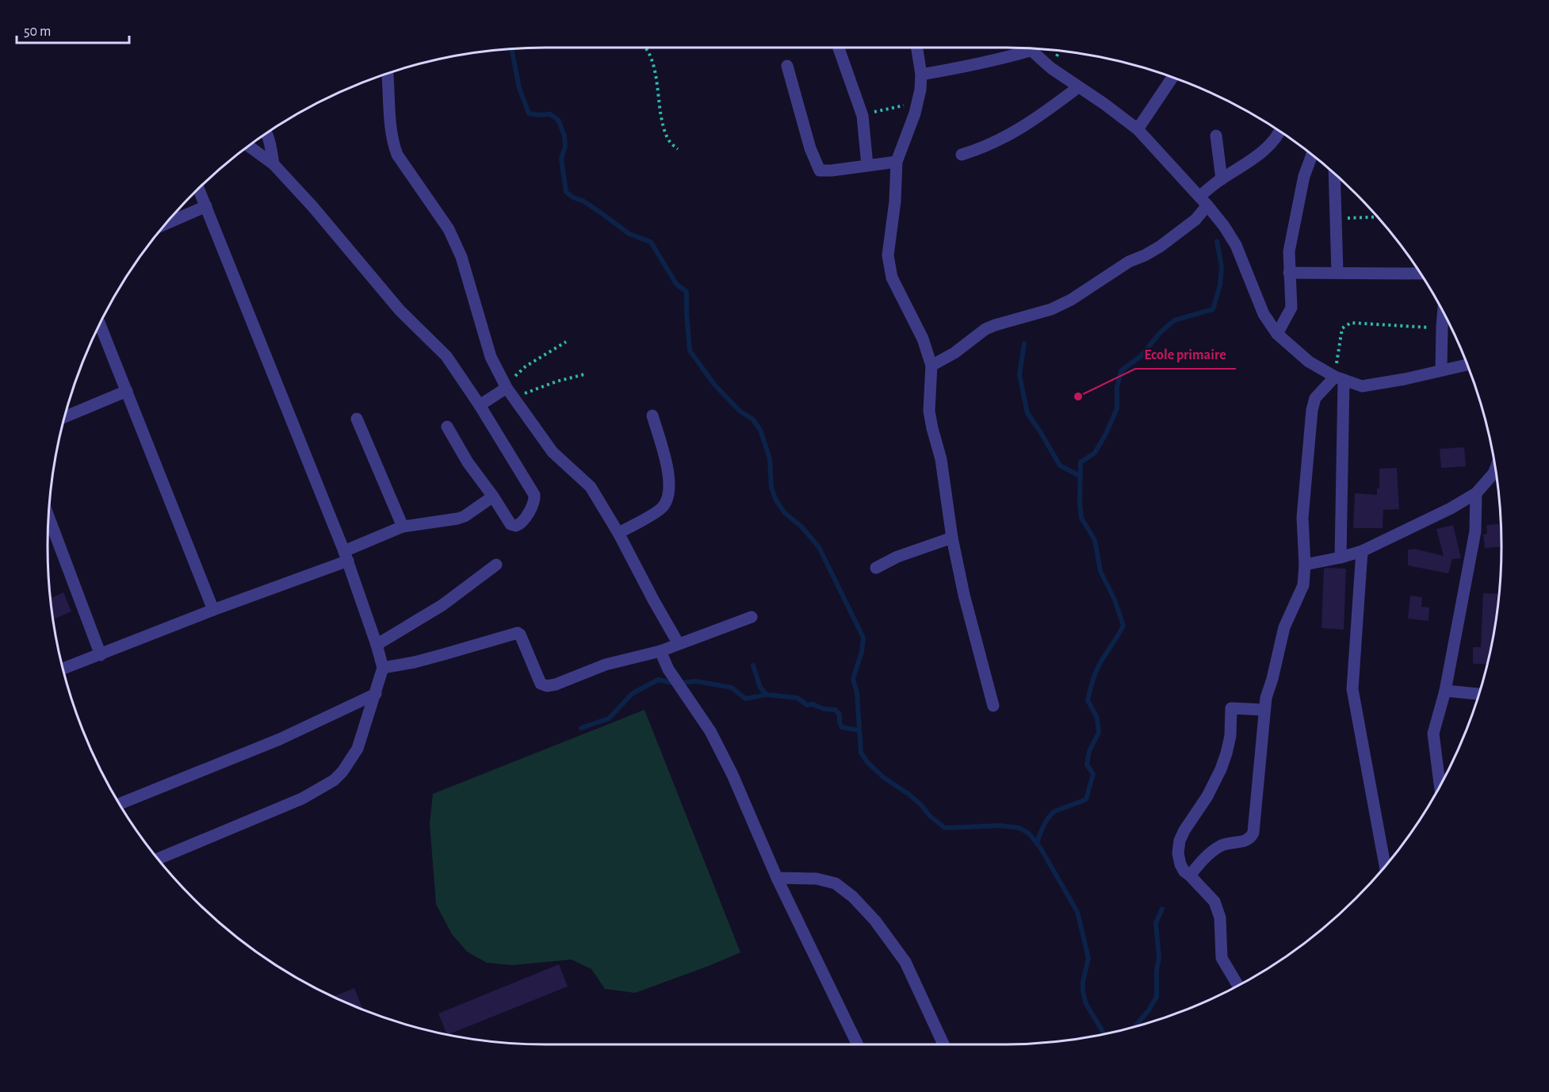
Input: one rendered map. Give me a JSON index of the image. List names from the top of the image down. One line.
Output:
{"places":["Ecole primaire"],"scale_bar":"50 m"}
